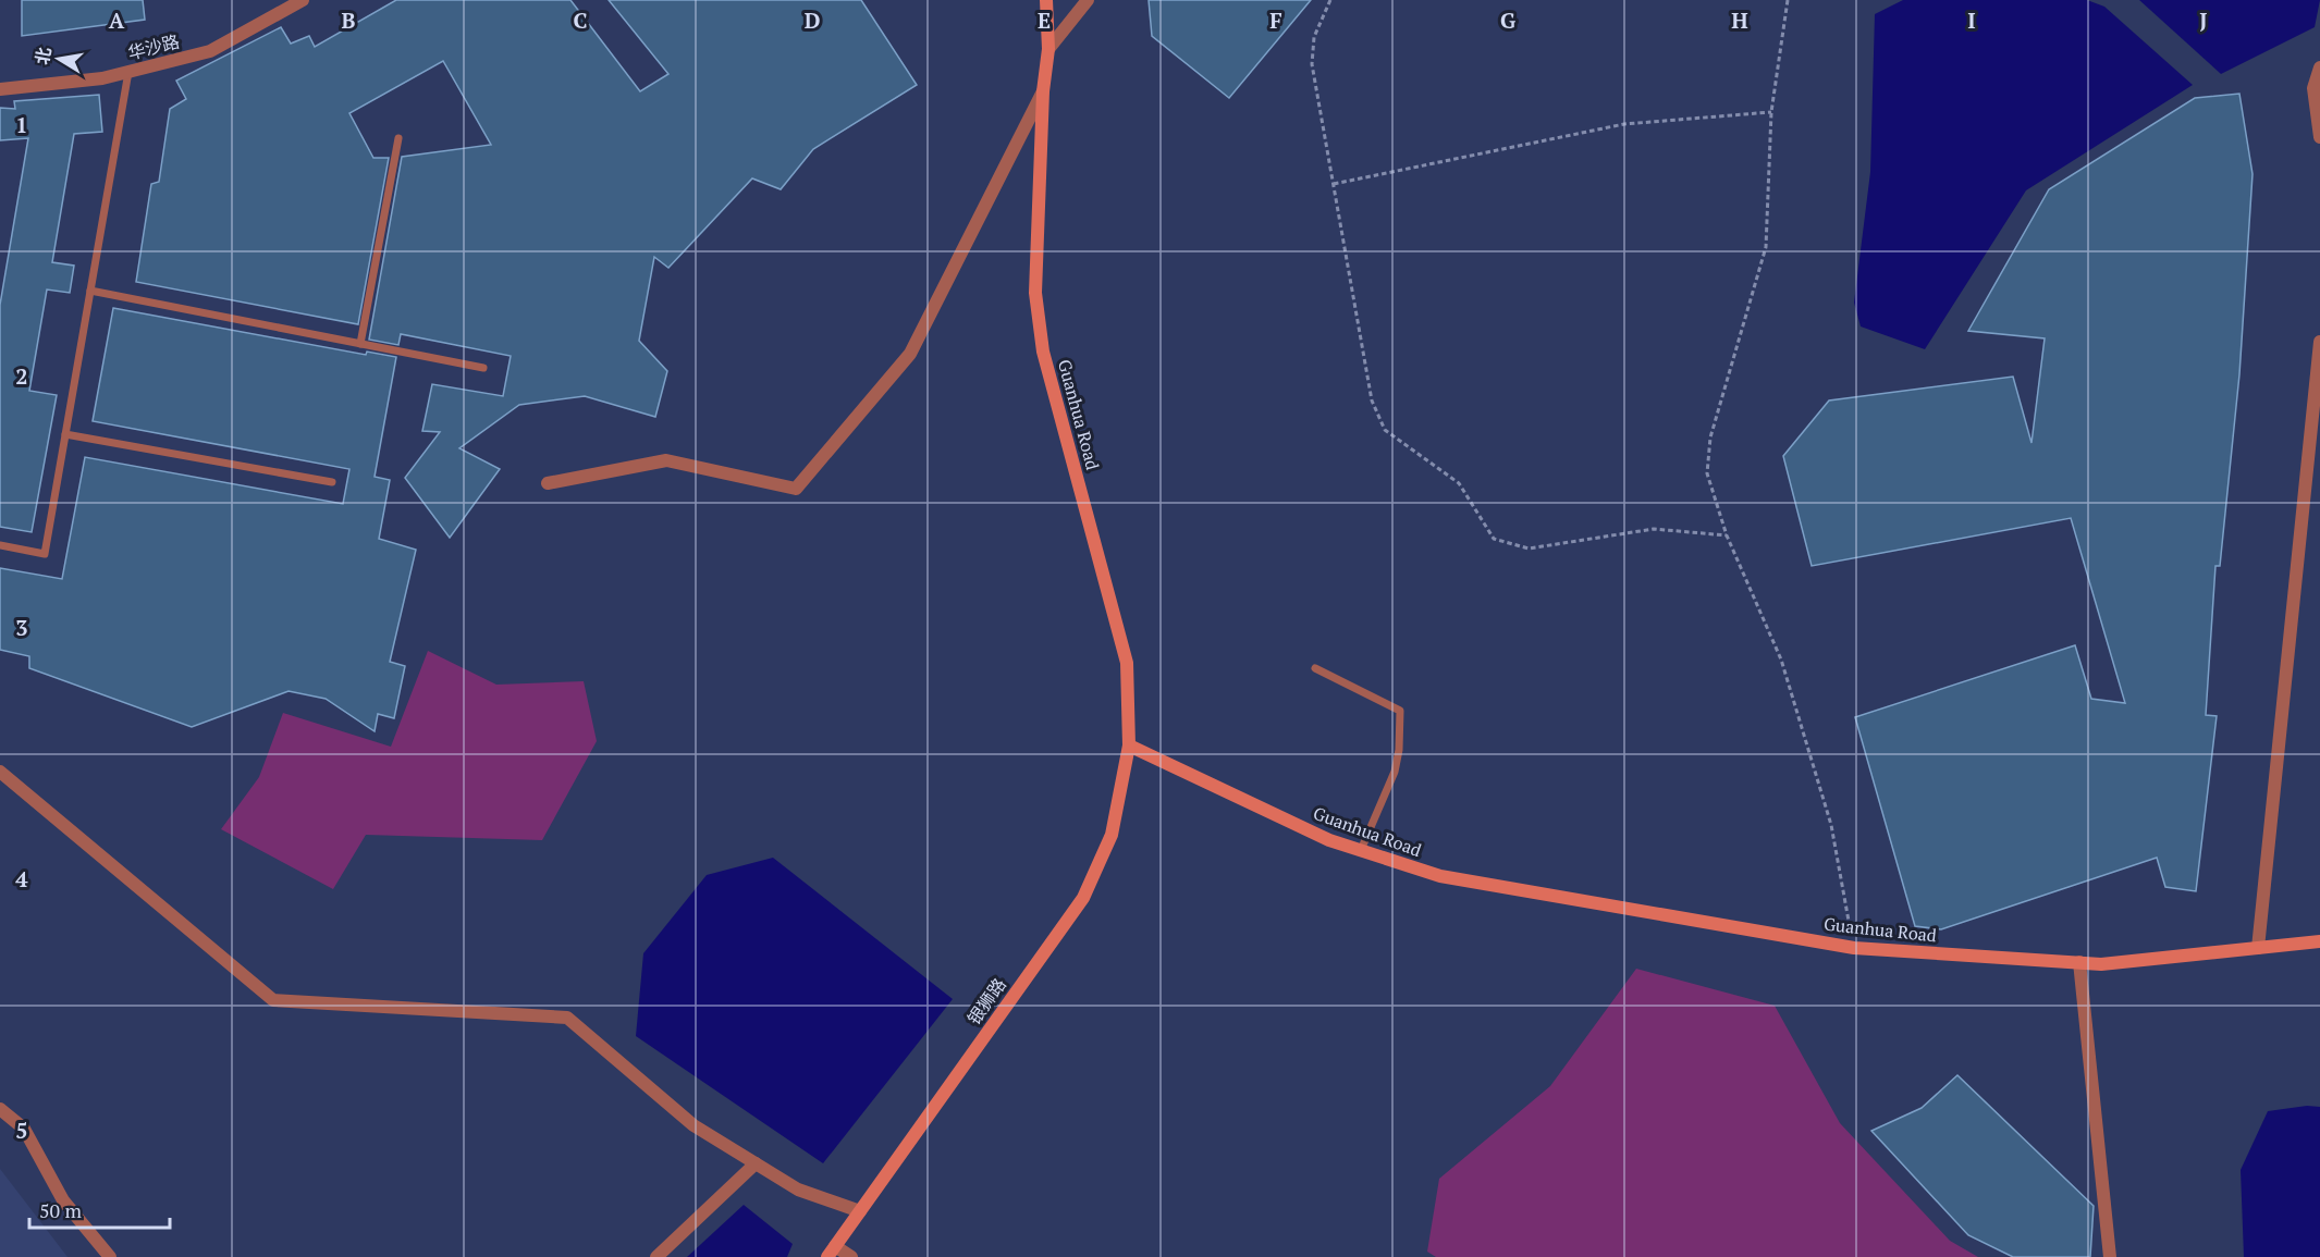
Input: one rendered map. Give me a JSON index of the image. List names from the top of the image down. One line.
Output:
{"streets":{"main road":["Guanhua Road","银狮路"],"street":["华沙路"]},"crossings":[["Guanhua Road","银狮路"]],"scale_bar":"50 m","north":"left","grid":{"columns":["A","B","C","D","E","F","G","H","I","J"],"rows":["1","2","3","4","5"]}}
